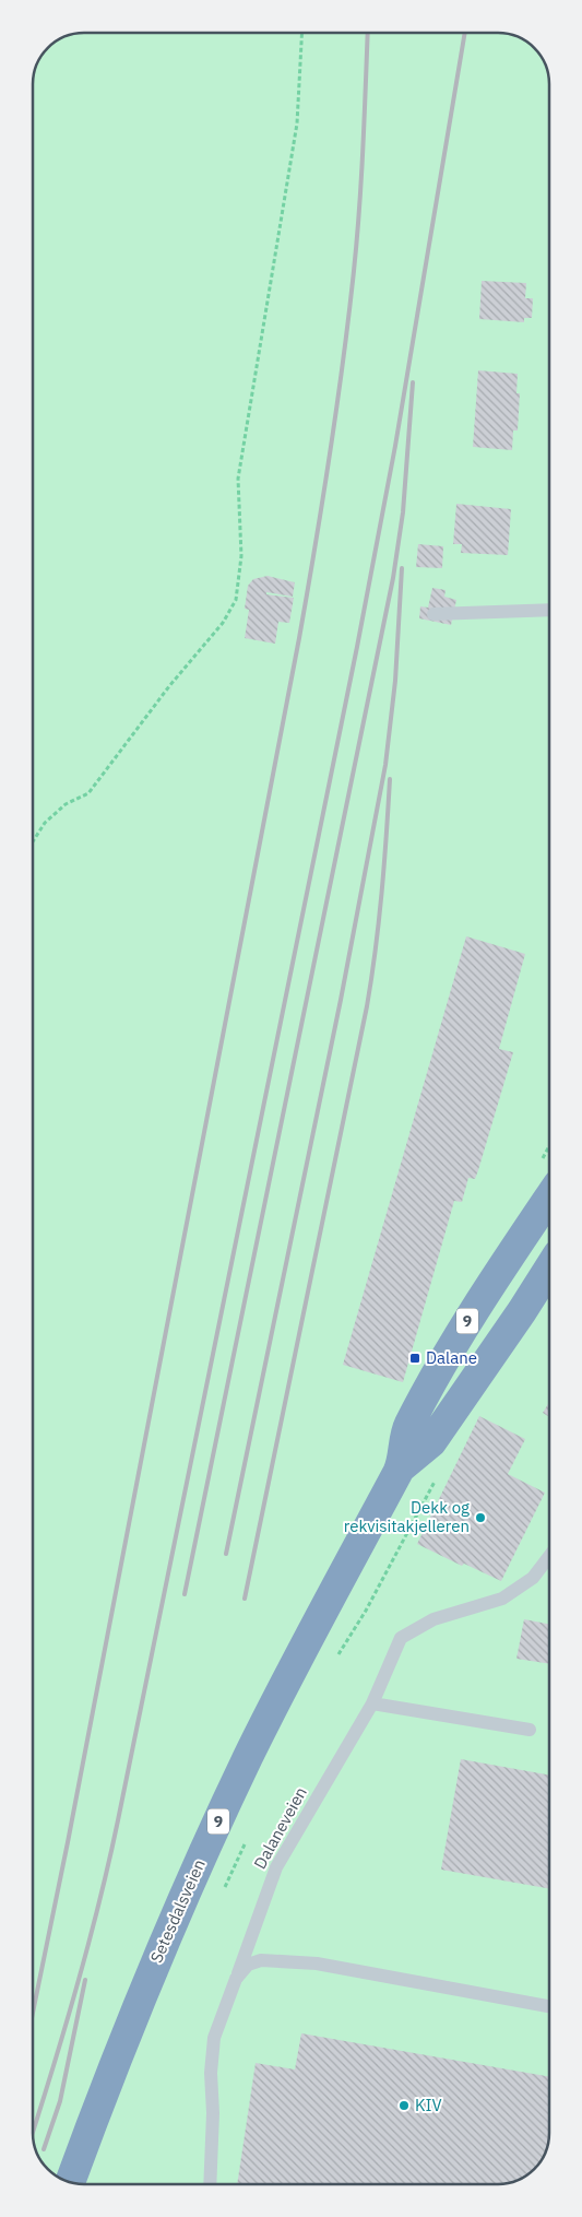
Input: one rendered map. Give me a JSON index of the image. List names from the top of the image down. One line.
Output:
{"streets":{"highway":["9","Setesdalsveien"],"lane":["Dalaneveien"]},"places":{"transit":["Dalane"],"other":["Dekk og rekvisitakjelleren","KIV"]}}
